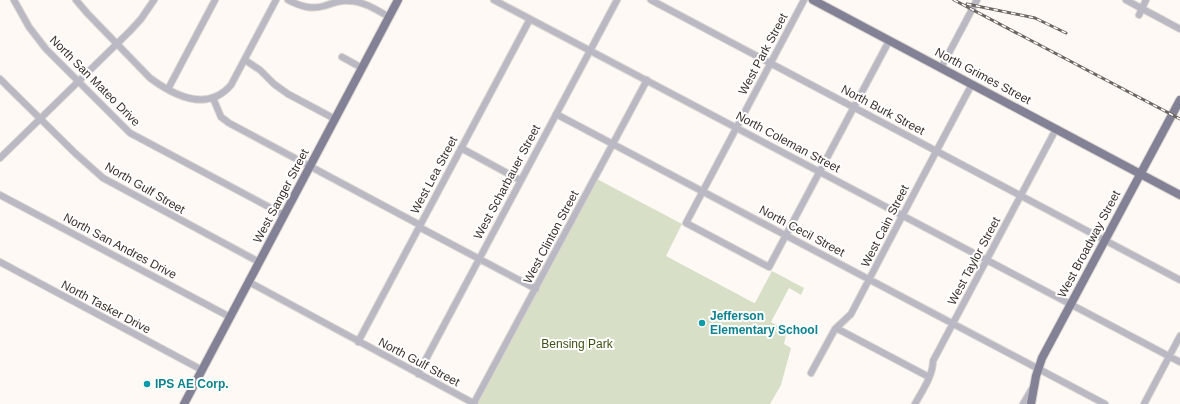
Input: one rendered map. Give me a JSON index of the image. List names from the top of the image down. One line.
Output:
{"streets":{"main road":["North Grimes Street","West Sanger Street","West Broadway Street"],"street":["West Park Street","North San Mateo Drive","North Burk Street","North Coleman Street","West Lea Street","West Scharbauer Street","North Gulf Street","West Cain Street","North Cecil Street","West Clinton Street","North San Andres Drive","West Taylor Street","North Tasker Drive"]},"crossings":[["West Park Street","North Burk Street"],["West Park Street","North Coleman Street"],["West Park Street","North Cecil Street"],["North Grimes Street","West Cain Street"],["North Grimes Street","West Broadway Street"],["North Grimes Street","West Taylor Street"],["North San Mateo Drive","West Sanger Street"],["North Burk Street","West Cain Street"],["North Burk Street","West Broadway Street"],["North Burk Street","West Taylor Street"],["North Coleman Street","West Lea Street"],["North Coleman Street","West Scharbauer Street"],["North Coleman Street","West Cain Street"],["North Coleman Street","West Clinton Street"],["North Coleman Street","West Broadway Street"],["North Coleman Street","West Taylor Street"],["West Lea Street","North Gulf Street"],["West Scharbauer Street","North Gulf Street"],["West Scharbauer Street","North Cecil Street"],["North Gulf Street","West Sanger Street"],["North Gulf Street","West Clinton Street"],["West Sanger Street","North San Andres Drive"],["West Sanger Street","North Tasker Drive"],["West Cain Street","North Cecil Street"],["North Cecil Street","West Clinton Street"],["North Cecil Street","West Broadway Street"],["North Cecil Street","West Taylor Street"]],"parks":["Bensing Park"],"places":["Jefferson Elementary School","IPS AE Corp."]}
